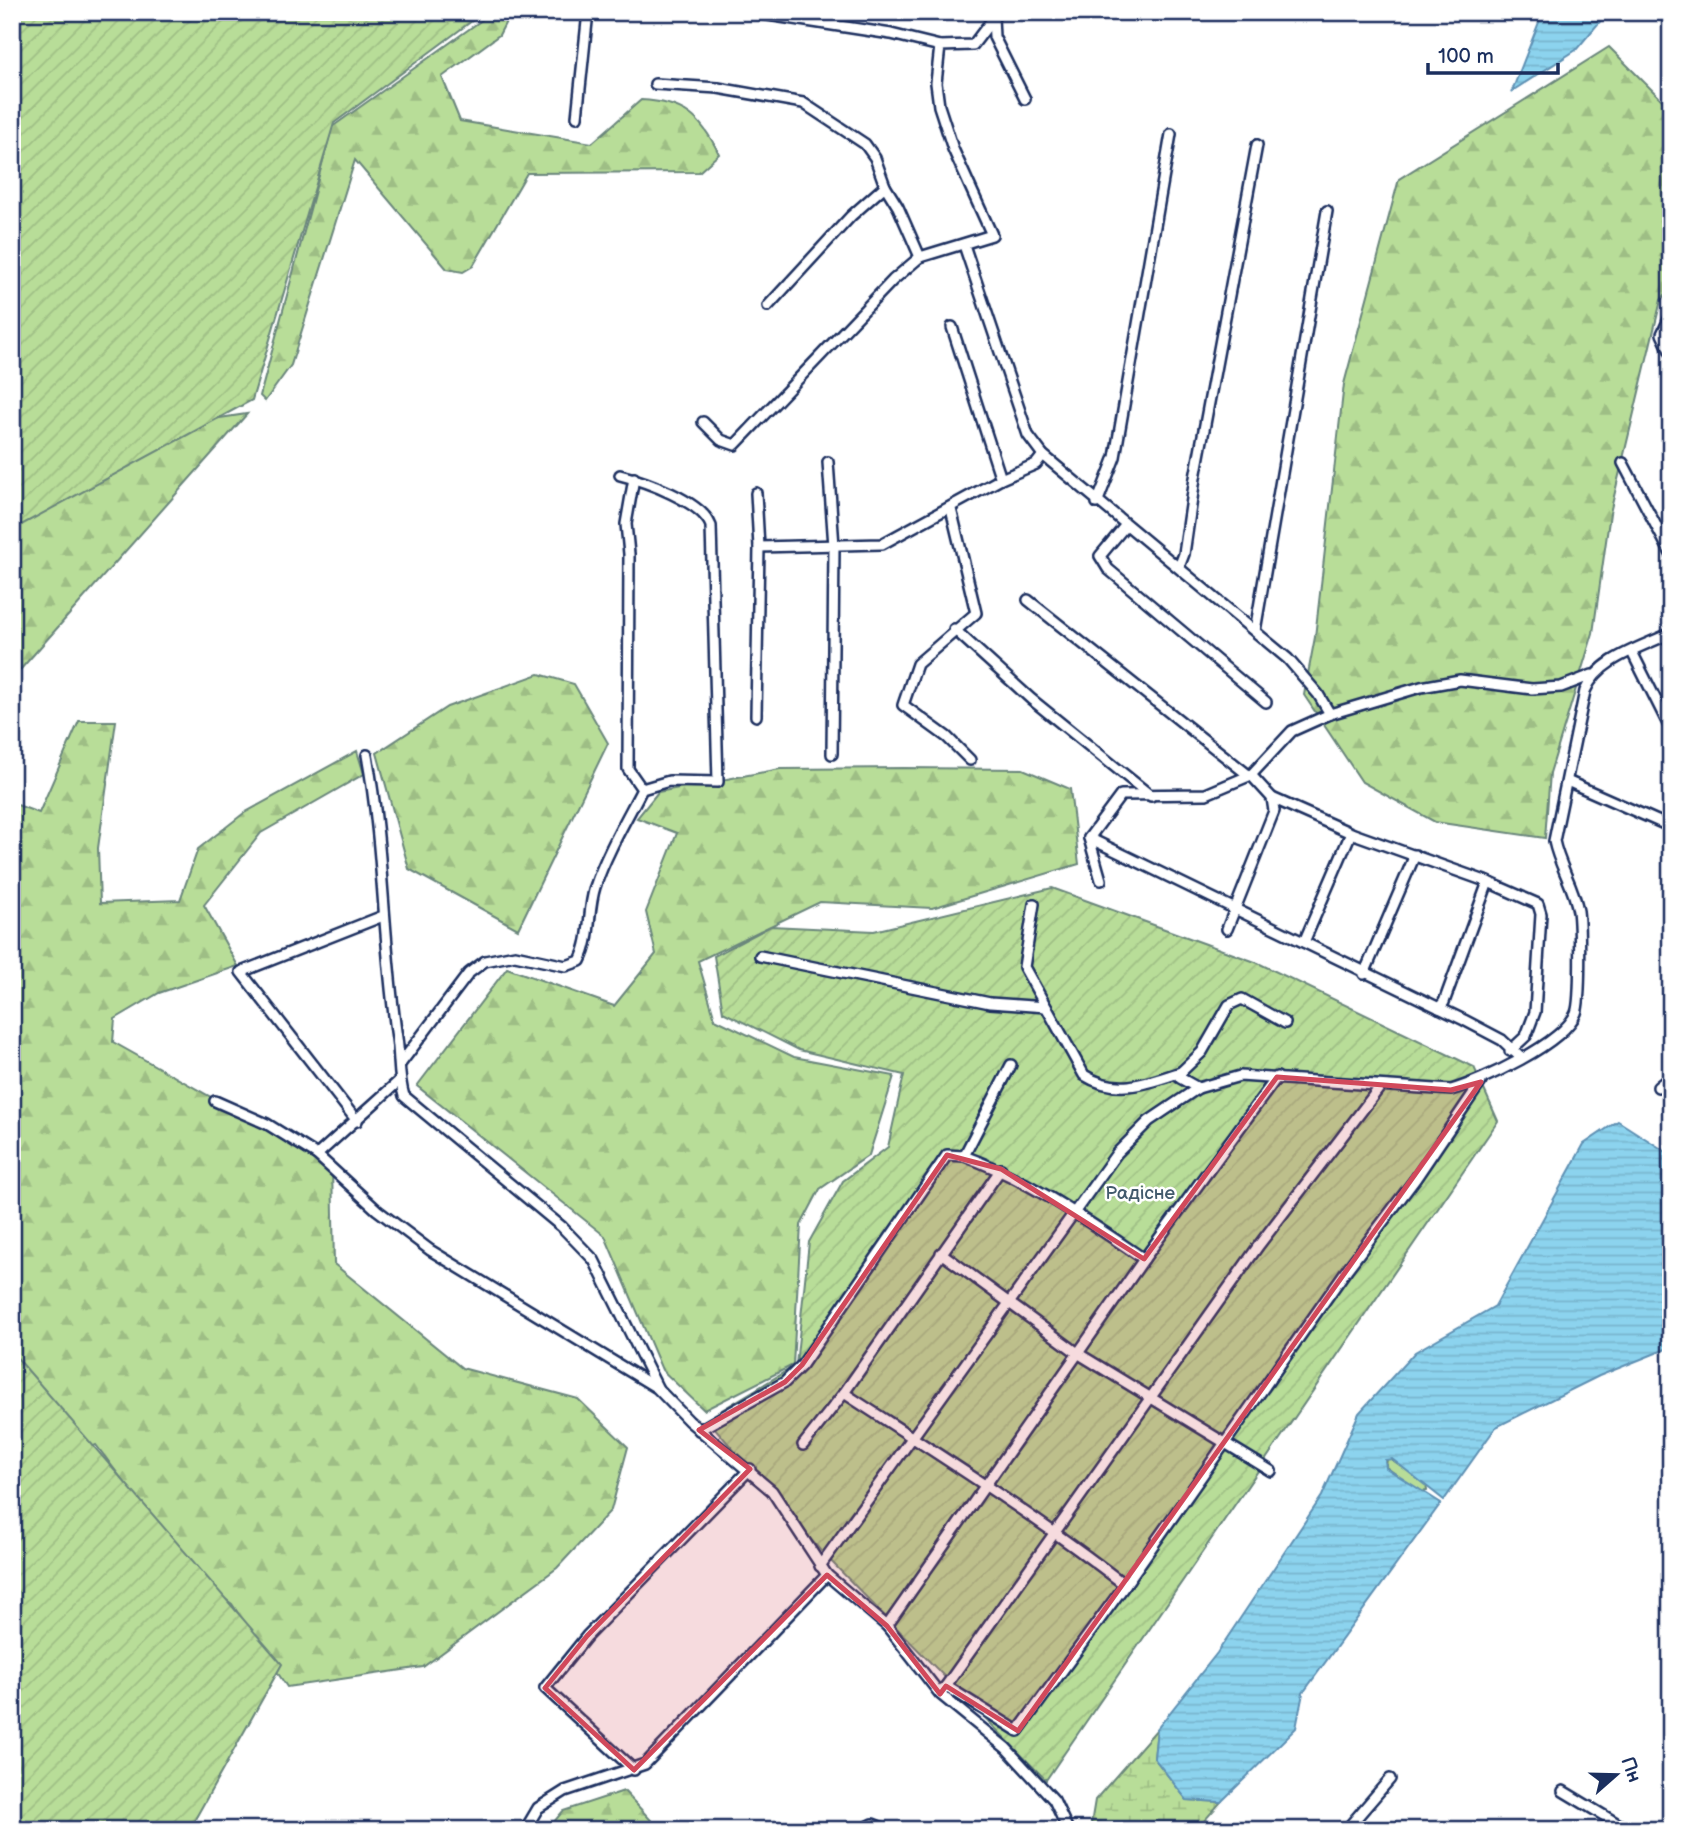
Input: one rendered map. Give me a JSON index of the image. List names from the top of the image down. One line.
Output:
{"parks":["Радісне"],"scale_bar":"100 m","north":"right"}
